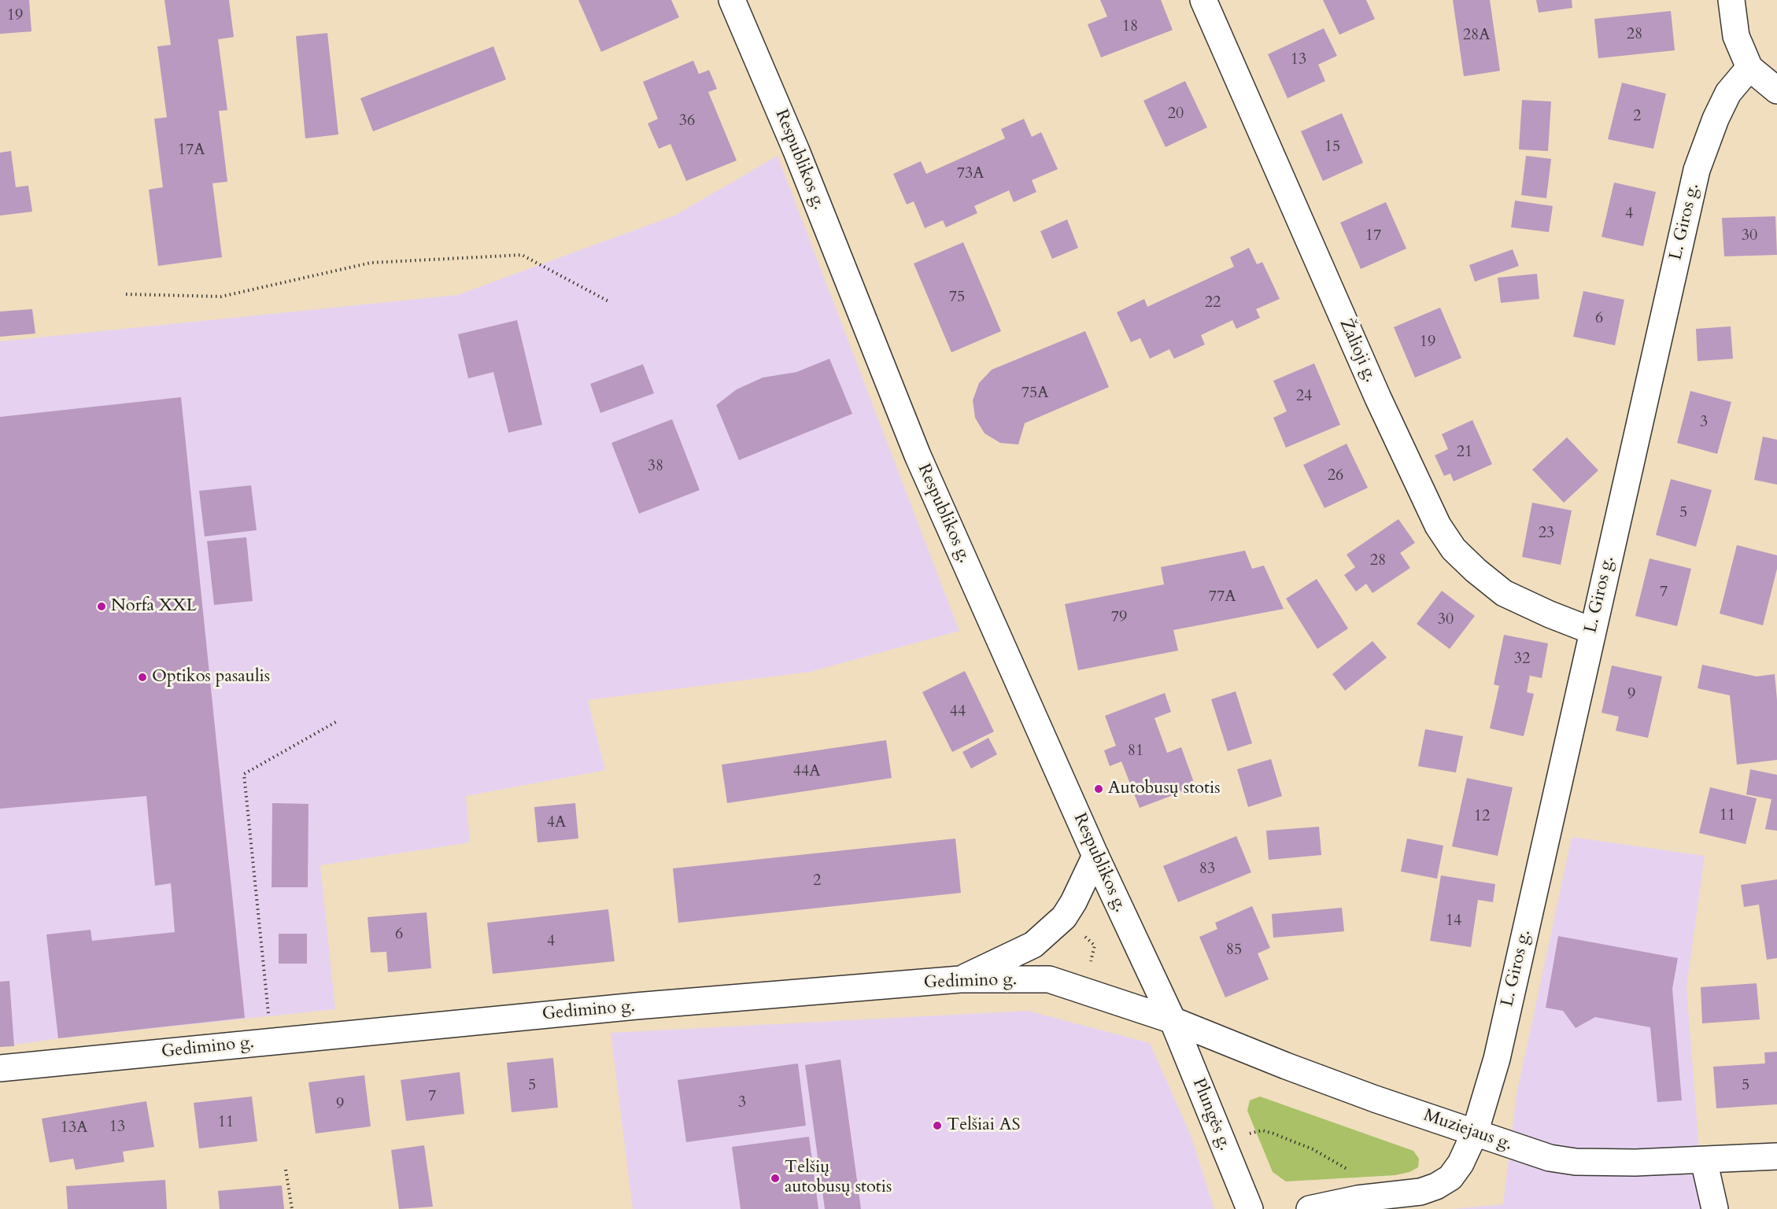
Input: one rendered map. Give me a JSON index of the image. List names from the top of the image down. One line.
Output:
{"streets":{"main road":["Respublikos g.","L. Giros g.","Žalioji g.","Gedimino g.","Plungės g.","Muziejaus g."]},"crossings":[["Respublikos g.","Gedimino g."],["Respublikos g.","Plungės g."],["Respublikos g.","Muziejaus g."],["L. Giros g.","Žalioji g."],["L. Giros g.","Muziejaus g."],["Gedimino g.","Plungės g."],["Gedimino g.","Muziejaus g."],["Plungės g.","Muziejaus g."]],"places":["Norfa XXL","Optikos pasaulis","Autobusų stotis","Telšiai AS","Telšių autobusų stotis"],"house_numbers":["19","18","28","28A","13","20","2","36","15","17A","73A","4","17","30","75","22","6","19","75A","24","3","21","38","26","5","23","28","7","77A","79","30","32","9","44","81","44A","11","12","4A","83","2","14","6","4","85","5","5","7","3","9","11","13","13A"]}
